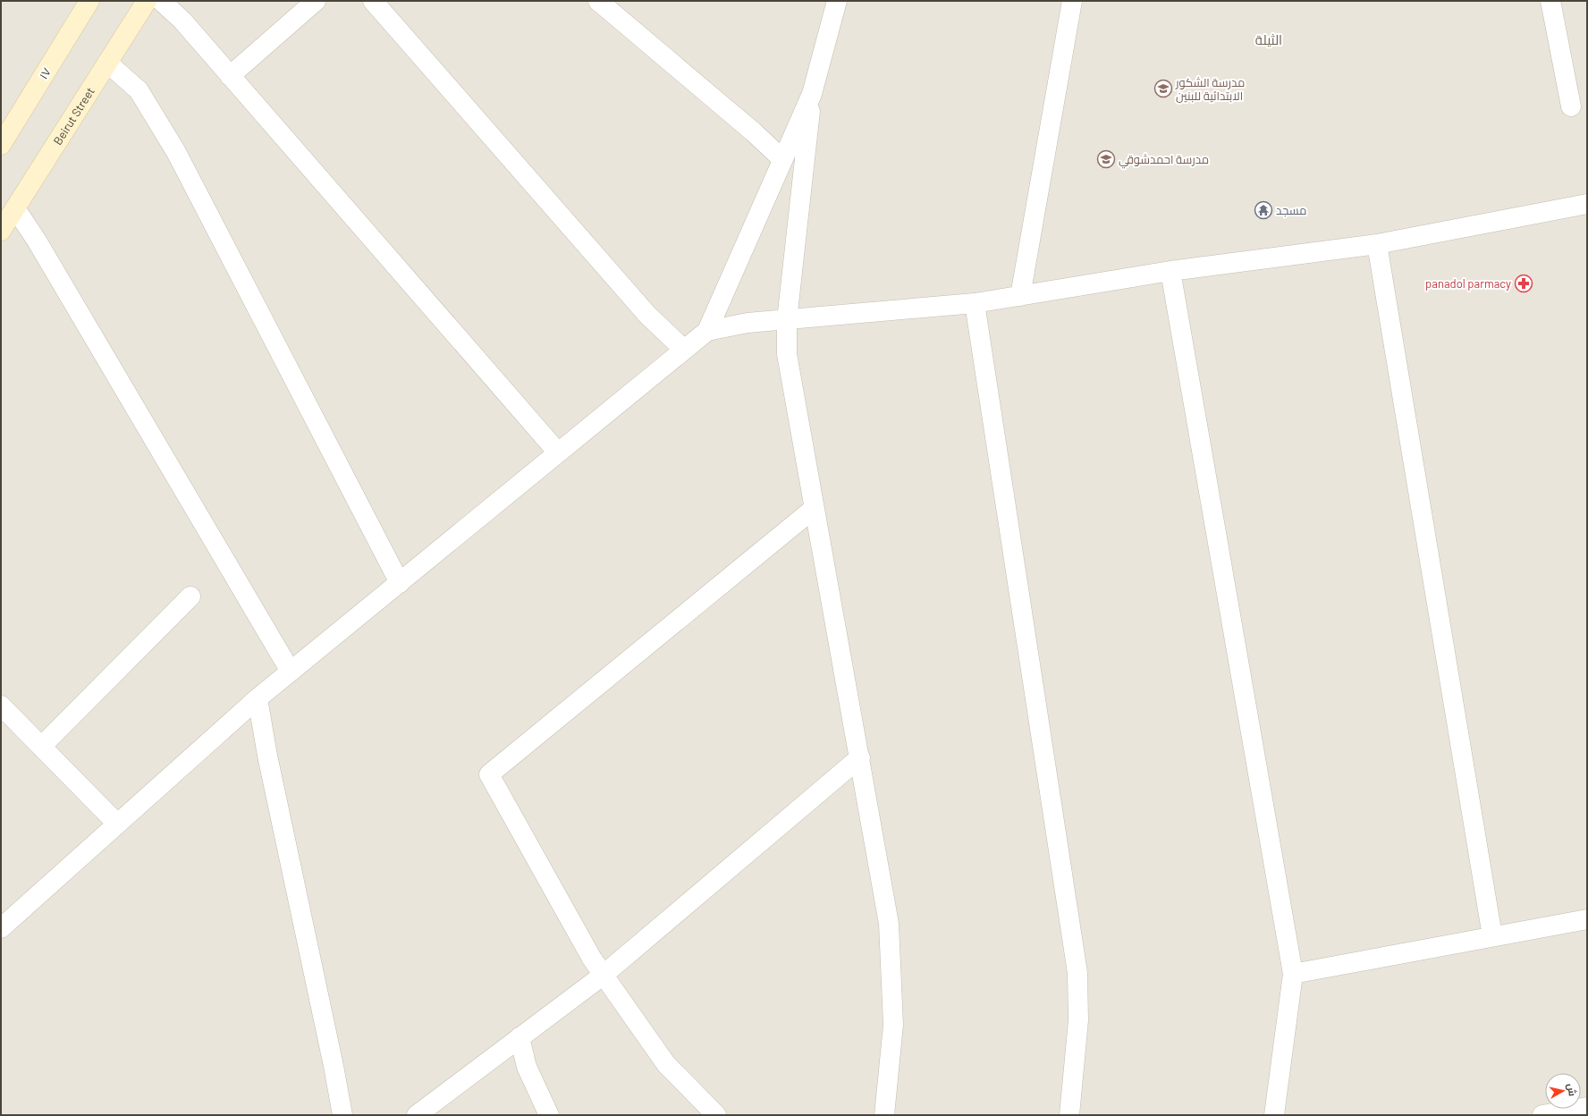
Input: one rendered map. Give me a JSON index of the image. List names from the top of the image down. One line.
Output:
{"streets":{"main road":["١٧","Beirut Street"]},"districts":["الثيلة"],"places":{"school or university":["مدرسة الشكور الابتدائية للبنين","مدرسة احمدشوقي"],"temple":["مسجد"],"pharmacy":["panadol parmacy"]},"north":"right"}
